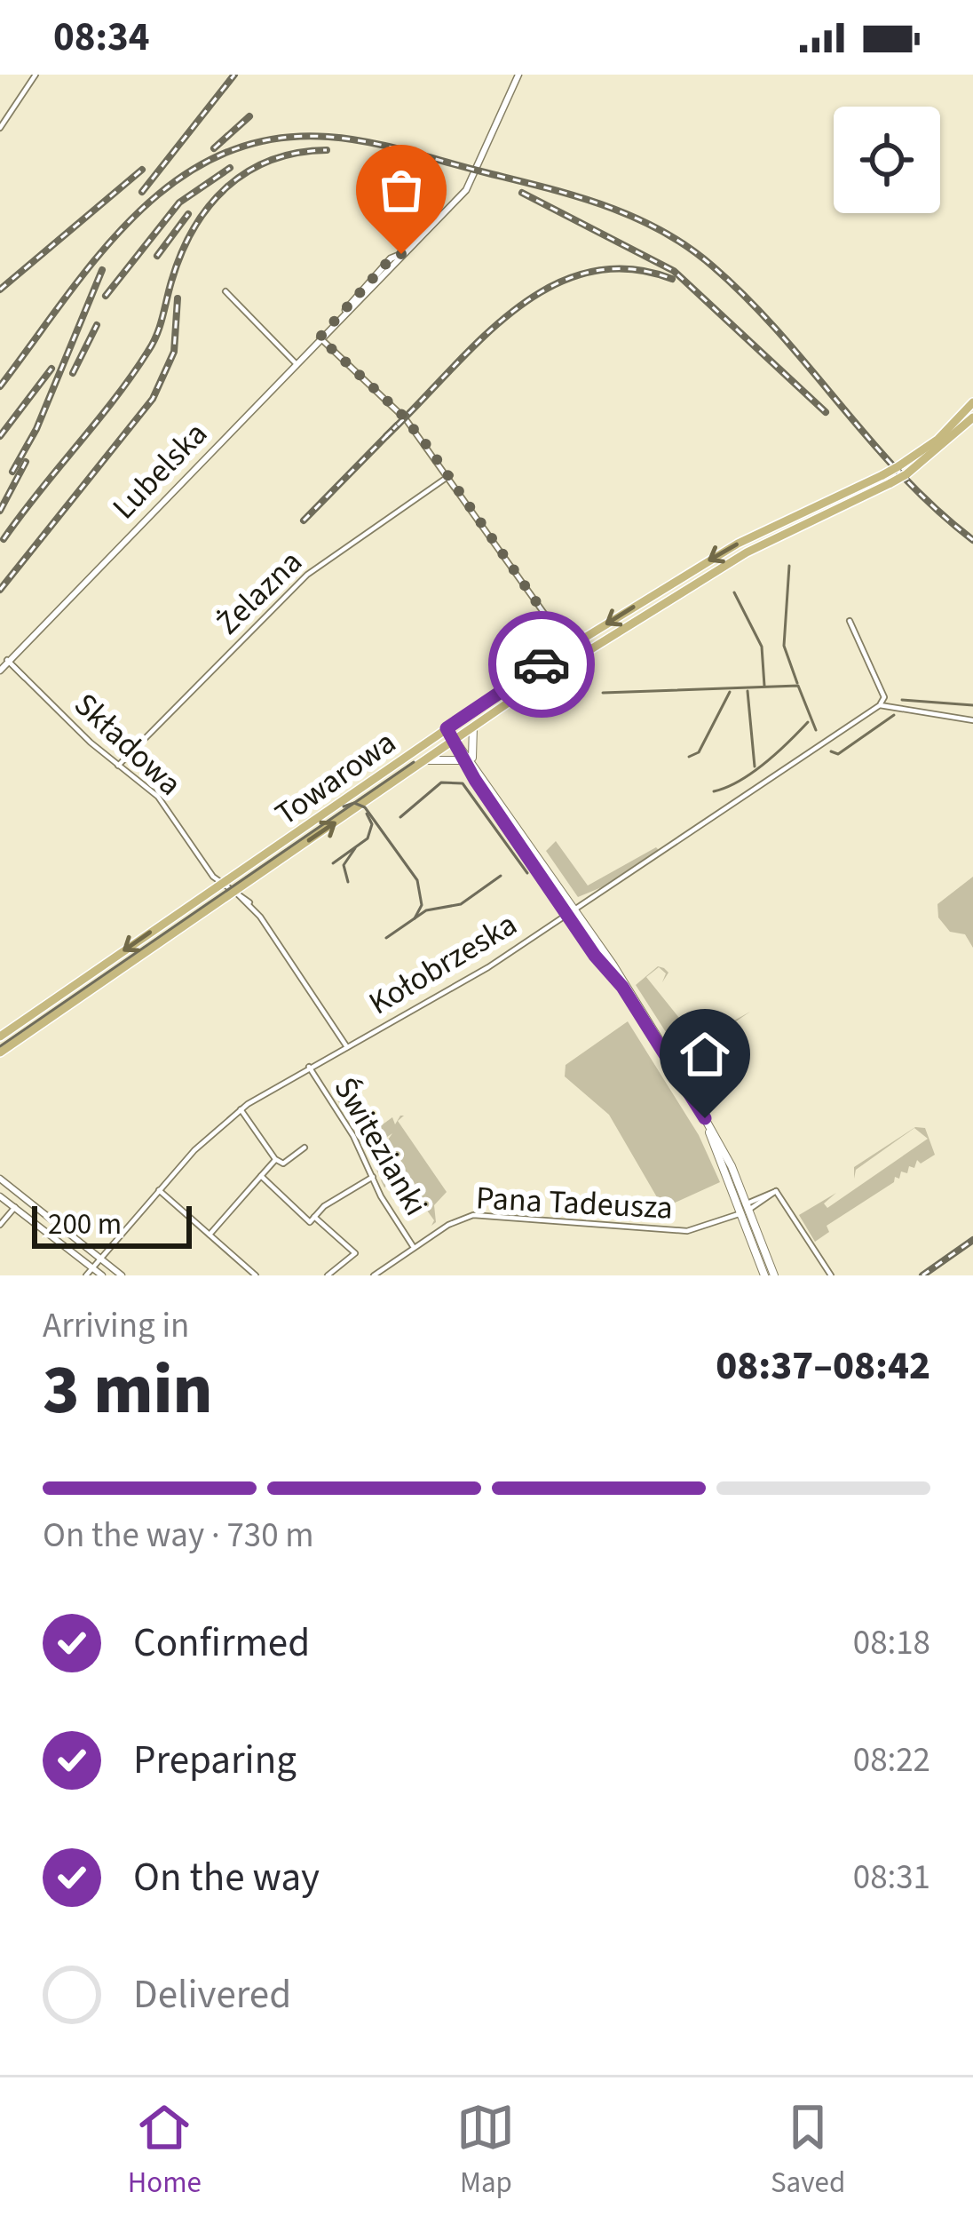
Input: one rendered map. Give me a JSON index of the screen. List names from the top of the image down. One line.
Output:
{"streets":{"main road":["Towarowa"],"street":["Lubelska","Żelazna","Składowa","Kołobrzeska","Świtezianki","Pana Tadeusza"]},"crossings":[["Lubelska","Składowa"],["Żelazna","Składowa"],["Składowa","Towarowa"],["Składowa","Kołobrzeska"],["Kołobrzeska","Świtezianki"],["Świtezianki","Pana Tadeusza"]],"scale_bar":"200 m","page":{"status":"08:34","scale":"200 m","heading":["3 min","Arriving in","08:37–08:42"],"bar":"On the way · 730 m","list":[["Confirmed","08:18"],["Preparing","08:22"],["On the way","08:31"],"Delivered"],"tabs":["Home","Map","Saved"]}}
